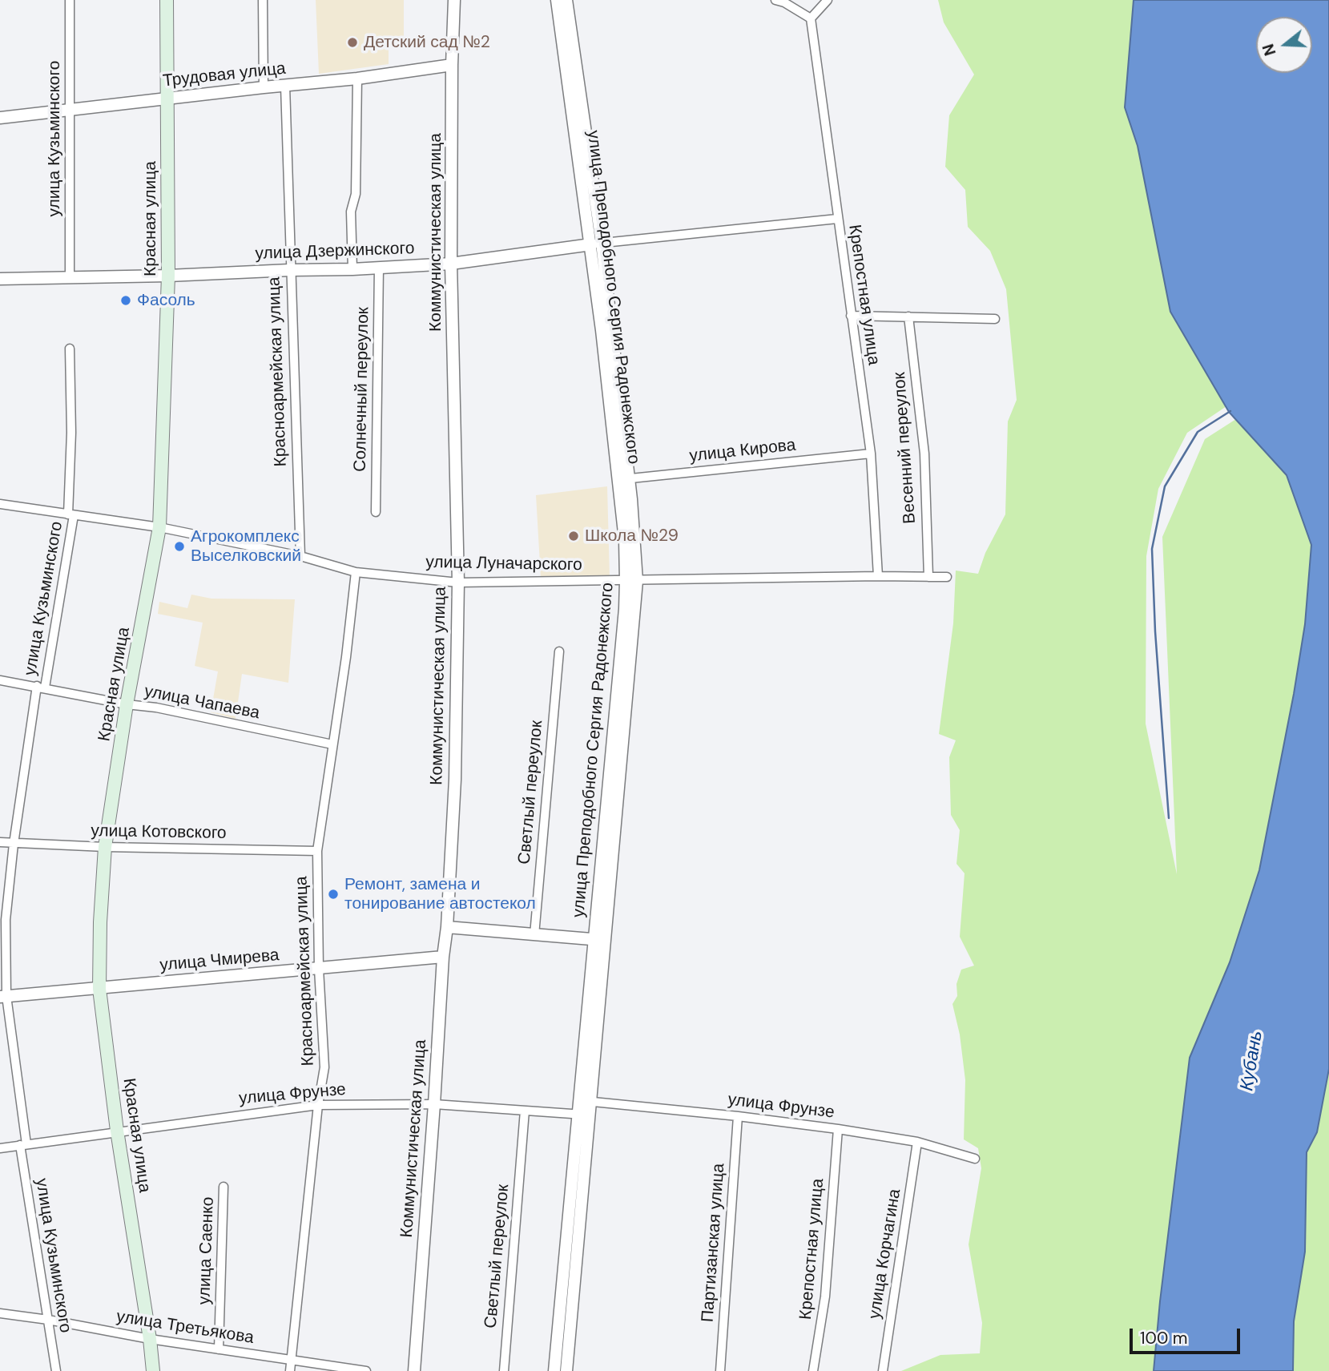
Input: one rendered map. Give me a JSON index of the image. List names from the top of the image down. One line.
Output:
{"streets":{"main road":["Красная улица"],"street":["Трудовая улица","улица Кузьминского","Коммунистическая улица","улица Дзержинского","Крепостная улица","улица Преподобного Сергия Радонежского","Красноармейская улица","Солнечный переулок","Весенний переулок","улица Кирова","улица Луначарского","улица Чапаева","Светлый переулок","улица Котовского","улица Чмирева","улица Фрунзе","Партизанская улица","улица Саенко","улица Корчагина","улица Третьякова"]},"crossings":[["Трудовая улица","улица Кузьминского"],["Трудовая улица","Красная улица"],["Трудовая улица","Коммунистическая улица"],["Трудовая улица","Красноармейская улица"],["улица Кузьминского","улица Дзержинского"],["улица Кузьминского","улица Луначарского"],["улица Кузьминского","улица Чапаева"],["улица Кузьминского","улица Котовского"],["улица Кузьминского","улица Чмирева"],["улица Кузьминского","улица Фрунзе"],["улица Кузьминского","улица Третьякова"],["Красная улица","улица Дзержинского"],["Красная улица","улица Луначарского"],["Красная улица","улица Чапаева"],["Красная улица","улица Котовского"],["Красная улица","улица Чмирева"],["Красная улица","улица Фрунзе"],["Красная улица","улица Третьякова"],["Коммунистическая улица","улица Дзержинского"],["Коммунистическая улица","улица Луначарского"],["Коммунистическая улица","улица Чмирева"],["Коммунистическая улица","улица Фрунзе"],["улица Дзержинского","Крепостная улица"],["улица Дзержинского","улица Преподобного Сергия Радонежского"],["улица Дзержинского","Красноармейская улица"],["улица Дзержинского","Солнечный переулок"],["Крепостная улица","улица Кирова"],["Крепостная улица","улица Луначарского"],["Крепостная улица","улица Фрунзе"],["улица Преподобного Сергия Радонежского","улица Кирова"],["улица Преподобного Сергия Радонежского","улица Луначарского"],["улица Преподобного Сергия Радонежского","улица Фрунзе"],["Красноармейская улица","улица Луначарского"],["Красноармейская улица","улица Чапаева"],["Красноармейская улица","улица Котовского"],["Красноармейская улица","улица Чмирева"],["Красноармейская улица","улица Фрунзе"],["Красноармейская улица","улица Третьякова"],["Весенний переулок","улица Луначарского"],["Светлый переулок","улица Фрунзе"],["улица Фрунзе","Партизанская улица"],["улица Фрунзе","улица Корчагина"],["улица Саенко","улица Третьякова"]],"water":["Кубань"],"places":["Детский сад №2","Фасоль","Школа №29","Агрокомплекс Выселковский","Ремонт, замена и тонирование автостекол"],"scale_bar":"100 m","north":"left"}
